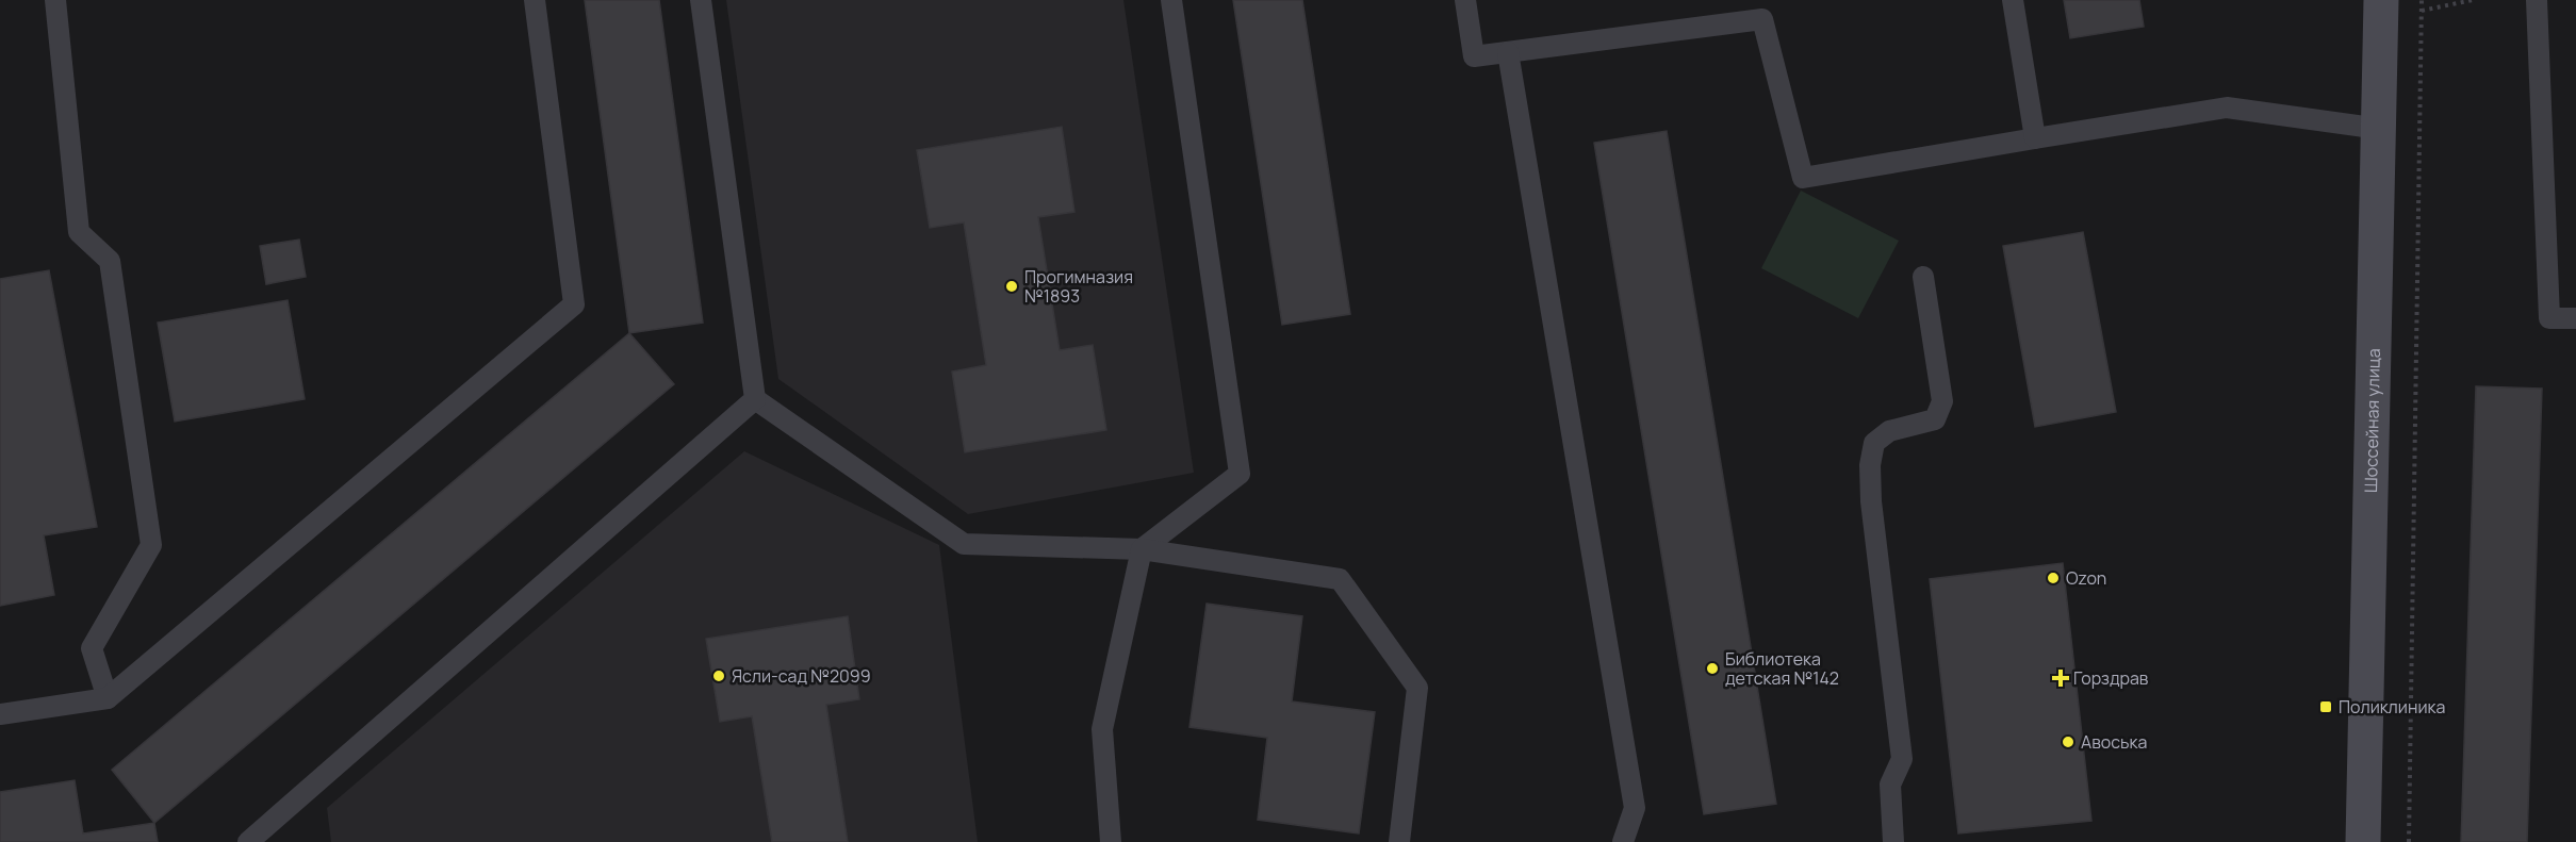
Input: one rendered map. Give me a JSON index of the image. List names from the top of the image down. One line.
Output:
{"streets":{"main road":["Шоссейная улица"]},"places":{"other":["Прогимназия №1893","Ozon","Библиотека детская №142","Ясли-сад №2099","Авоська"],"health":["Горздрав"],"transit":["Поликлиника"]}}
